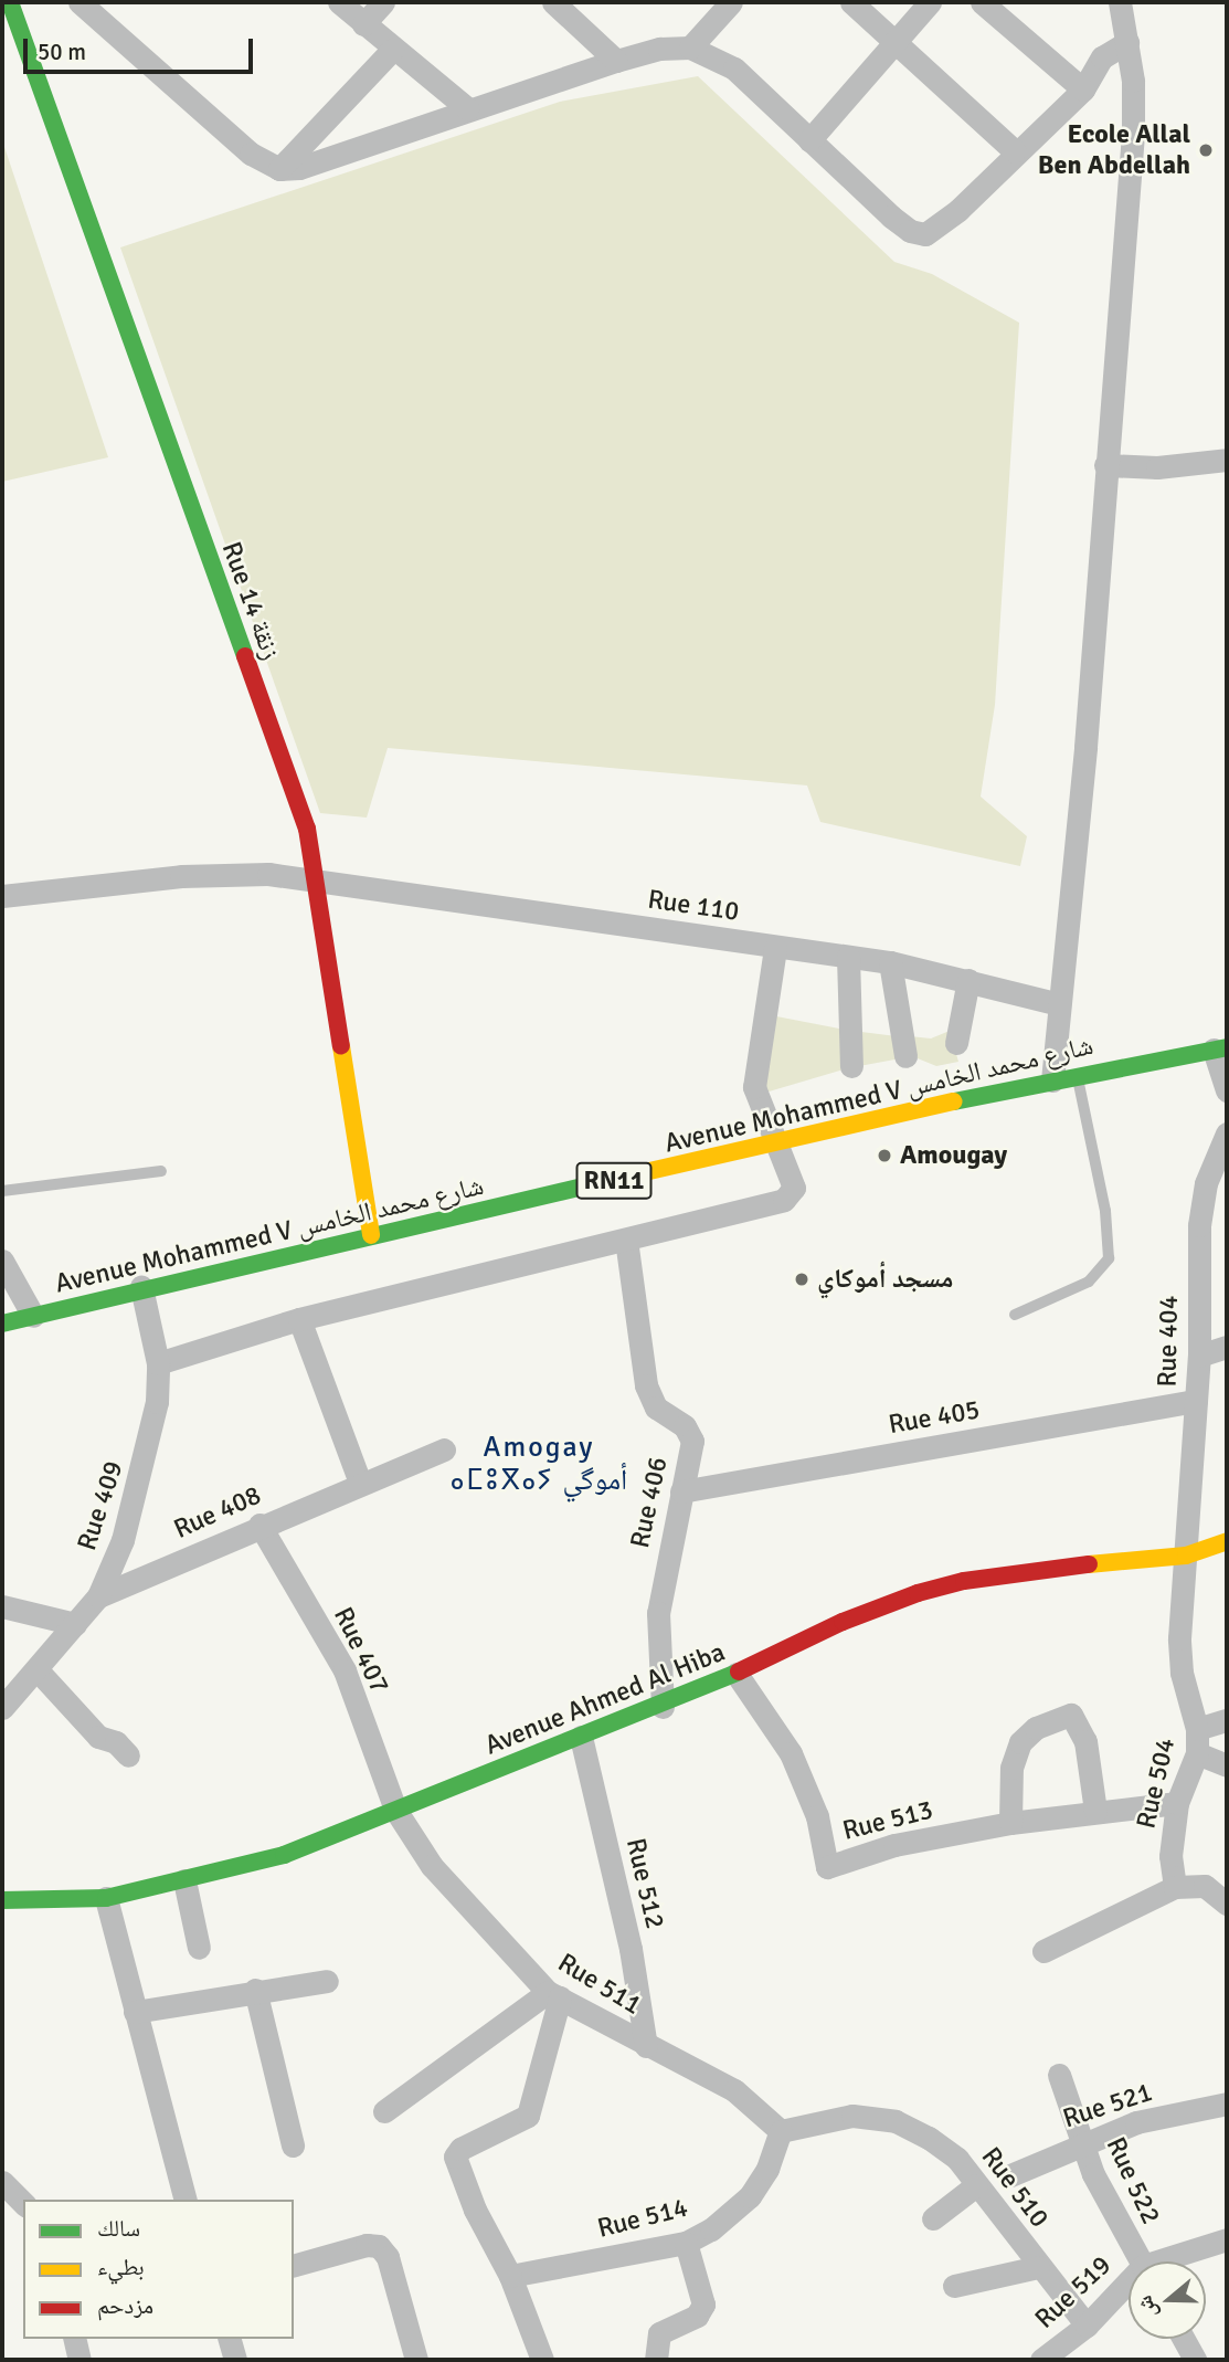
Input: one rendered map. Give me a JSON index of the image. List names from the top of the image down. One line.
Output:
{"streets":{"street":["Rue 14 زنقة","Rue 110","Avenue Mohammed V شارع محمد الخامس","RN11","Rue 404","Rue 405","Rue 406","Rue 409","Rue 408","Rue 407","Avenue Ahmed Al Hiba","Rue 504","Rue 513","Rue 512","Rue 511","Rue 521","Rue 522","Rue 510","Rue 514","Rue 519"]},"crossings":[["Rue 14 زنقة","Rue 110"],["Rue 14 زنقة","Avenue Mohammed V شارع محمد الخامس"],["Avenue Mohammed V شارع محمد الخامس","Rue 409"],["Rue 404","Rue 405"],["Rue 404","Avenue Ahmed Al Hiba"],["Rue 404","Rue 504"],["Rue 405","Rue 406"],["Rue 406","Avenue Ahmed Al Hiba"],["Rue 409","Rue 408"],["Rue 408","Rue 407"],["Rue 407","Avenue Ahmed Al Hiba"],["Rue 407","Rue 511"],["Avenue Ahmed Al Hiba","Rue 504"],["Avenue Ahmed Al Hiba","Rue 513"],["Avenue Ahmed Al Hiba","Rue 512"],["Avenue Ahmed Al Hiba","Rue 511"],["Rue 504","Rue 513"],["Rue 512","Rue 511"],["Rue 511","Rue 510"],["Rue 511","Rue 514"],["Rue 521","Rue 522"],["Rue 510","Rue 514"],["Rue 510","Rue 519"]],"districts":["Amogay ⴰⵎⵓⴳⴰⵢ أموگي"],"places":["Ecole Allal Ben Abdellah","Amougay","مسجد أموكاي"],"legend":["سالك","بطيء","مزدحم"],"scale_bar":"50 m","north":"left"}
